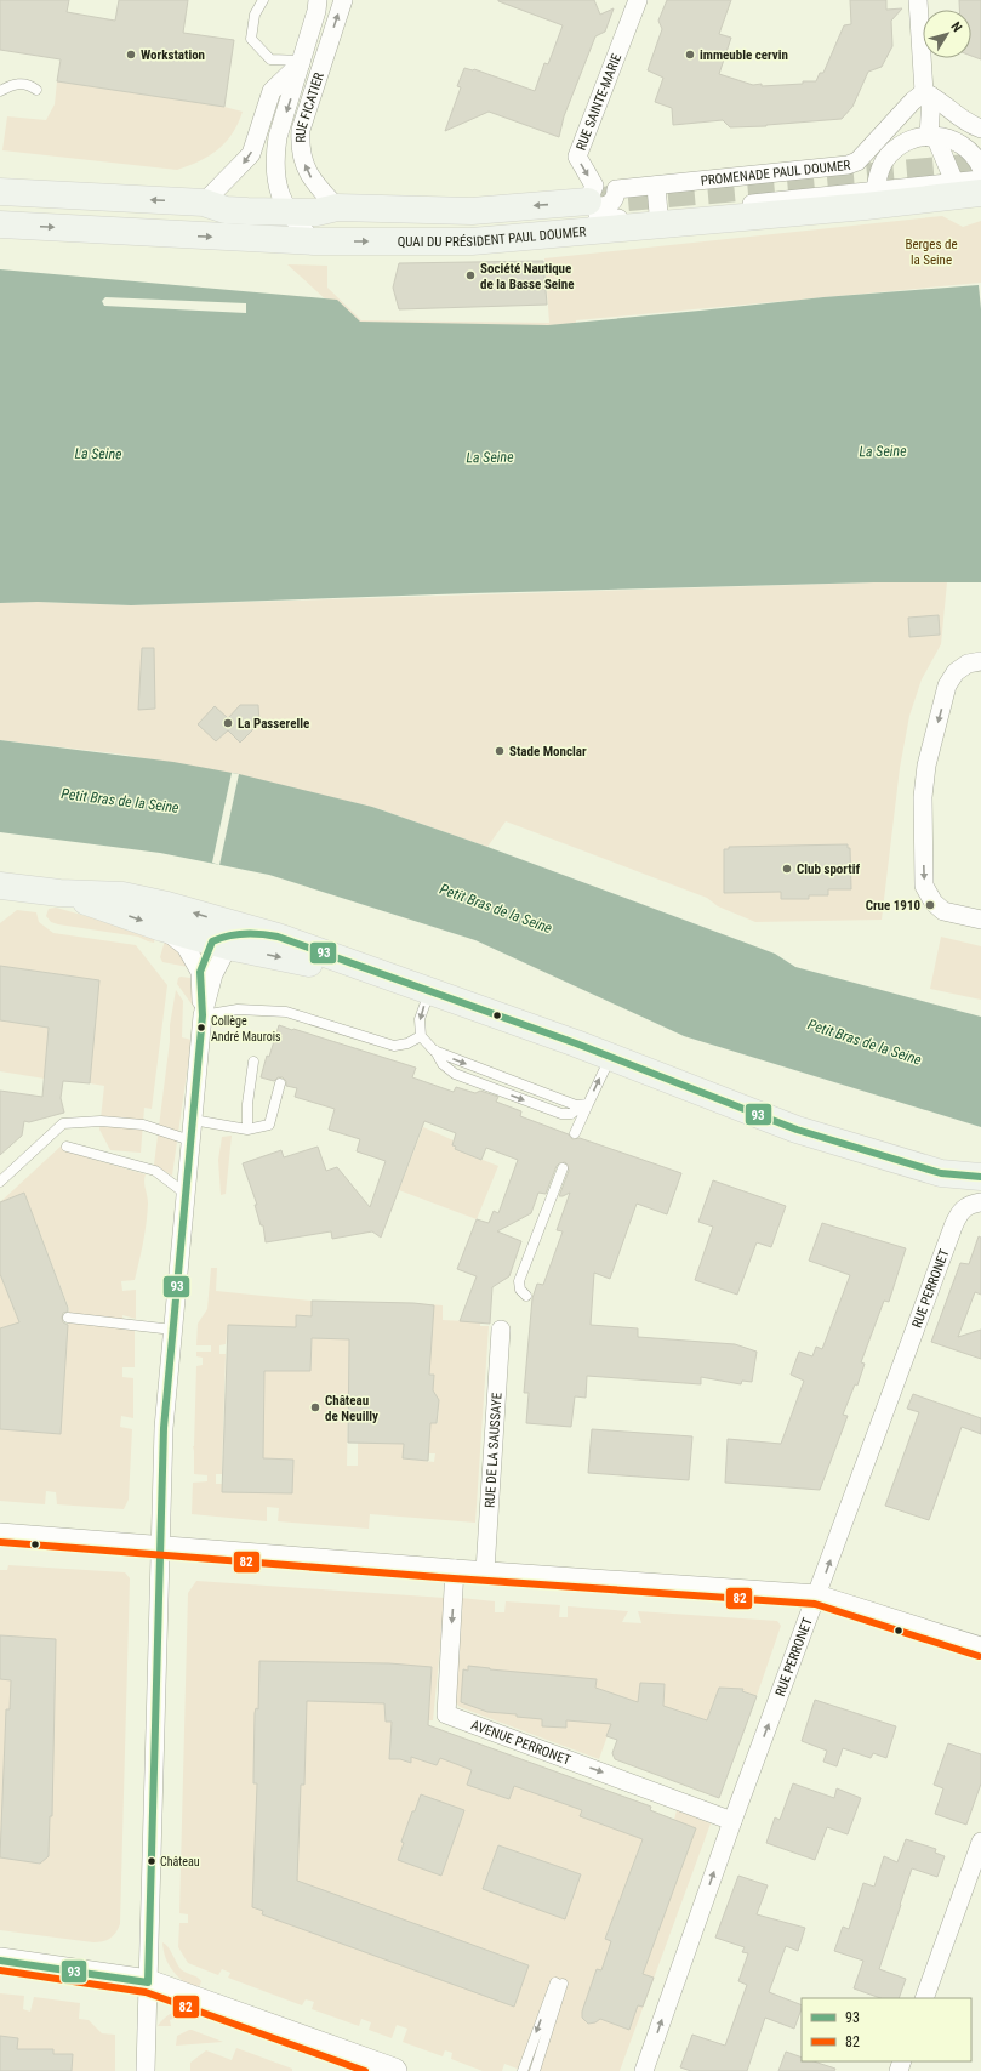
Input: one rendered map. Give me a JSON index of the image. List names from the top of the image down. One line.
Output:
{"streets":{"main road":["QUAI DU PRÉSIDENT PAUL DOUMER"],"street":["RUE SAINTE-MARIE","RUE FICATIER","PROMENADE PAUL DOUMER","RUE PERRONET","RUE DE LA SAUSSAYE","AVENUE PERRONET"]},"crossings":[["RUE SAINTE-MARIE","QUAI DU PRÉSIDENT PAUL DOUMER"],["RUE FICATIER","QUAI DU PRÉSIDENT PAUL DOUMER"],["RUE PERRONET","AVENUE PERRONET"]],"one_way":["RUE SAINTE-MARIE","RUE PERRONET","AVENUE PERRONET"],"water":["La Seine","Petit Bras de la Seine"],"parks":["Berges de la Seine"],"places":["Workstation","immeuble cervin","Société Nautique de la Basse Seine","La Passerelle","Stade Monclar","Club sportif","Crue 1910","Collège André Maurois","Château de Neuilly","Château"],"lines":["transit line 93","transit line 82"],"legend":["93","82"],"north":"top right"}
